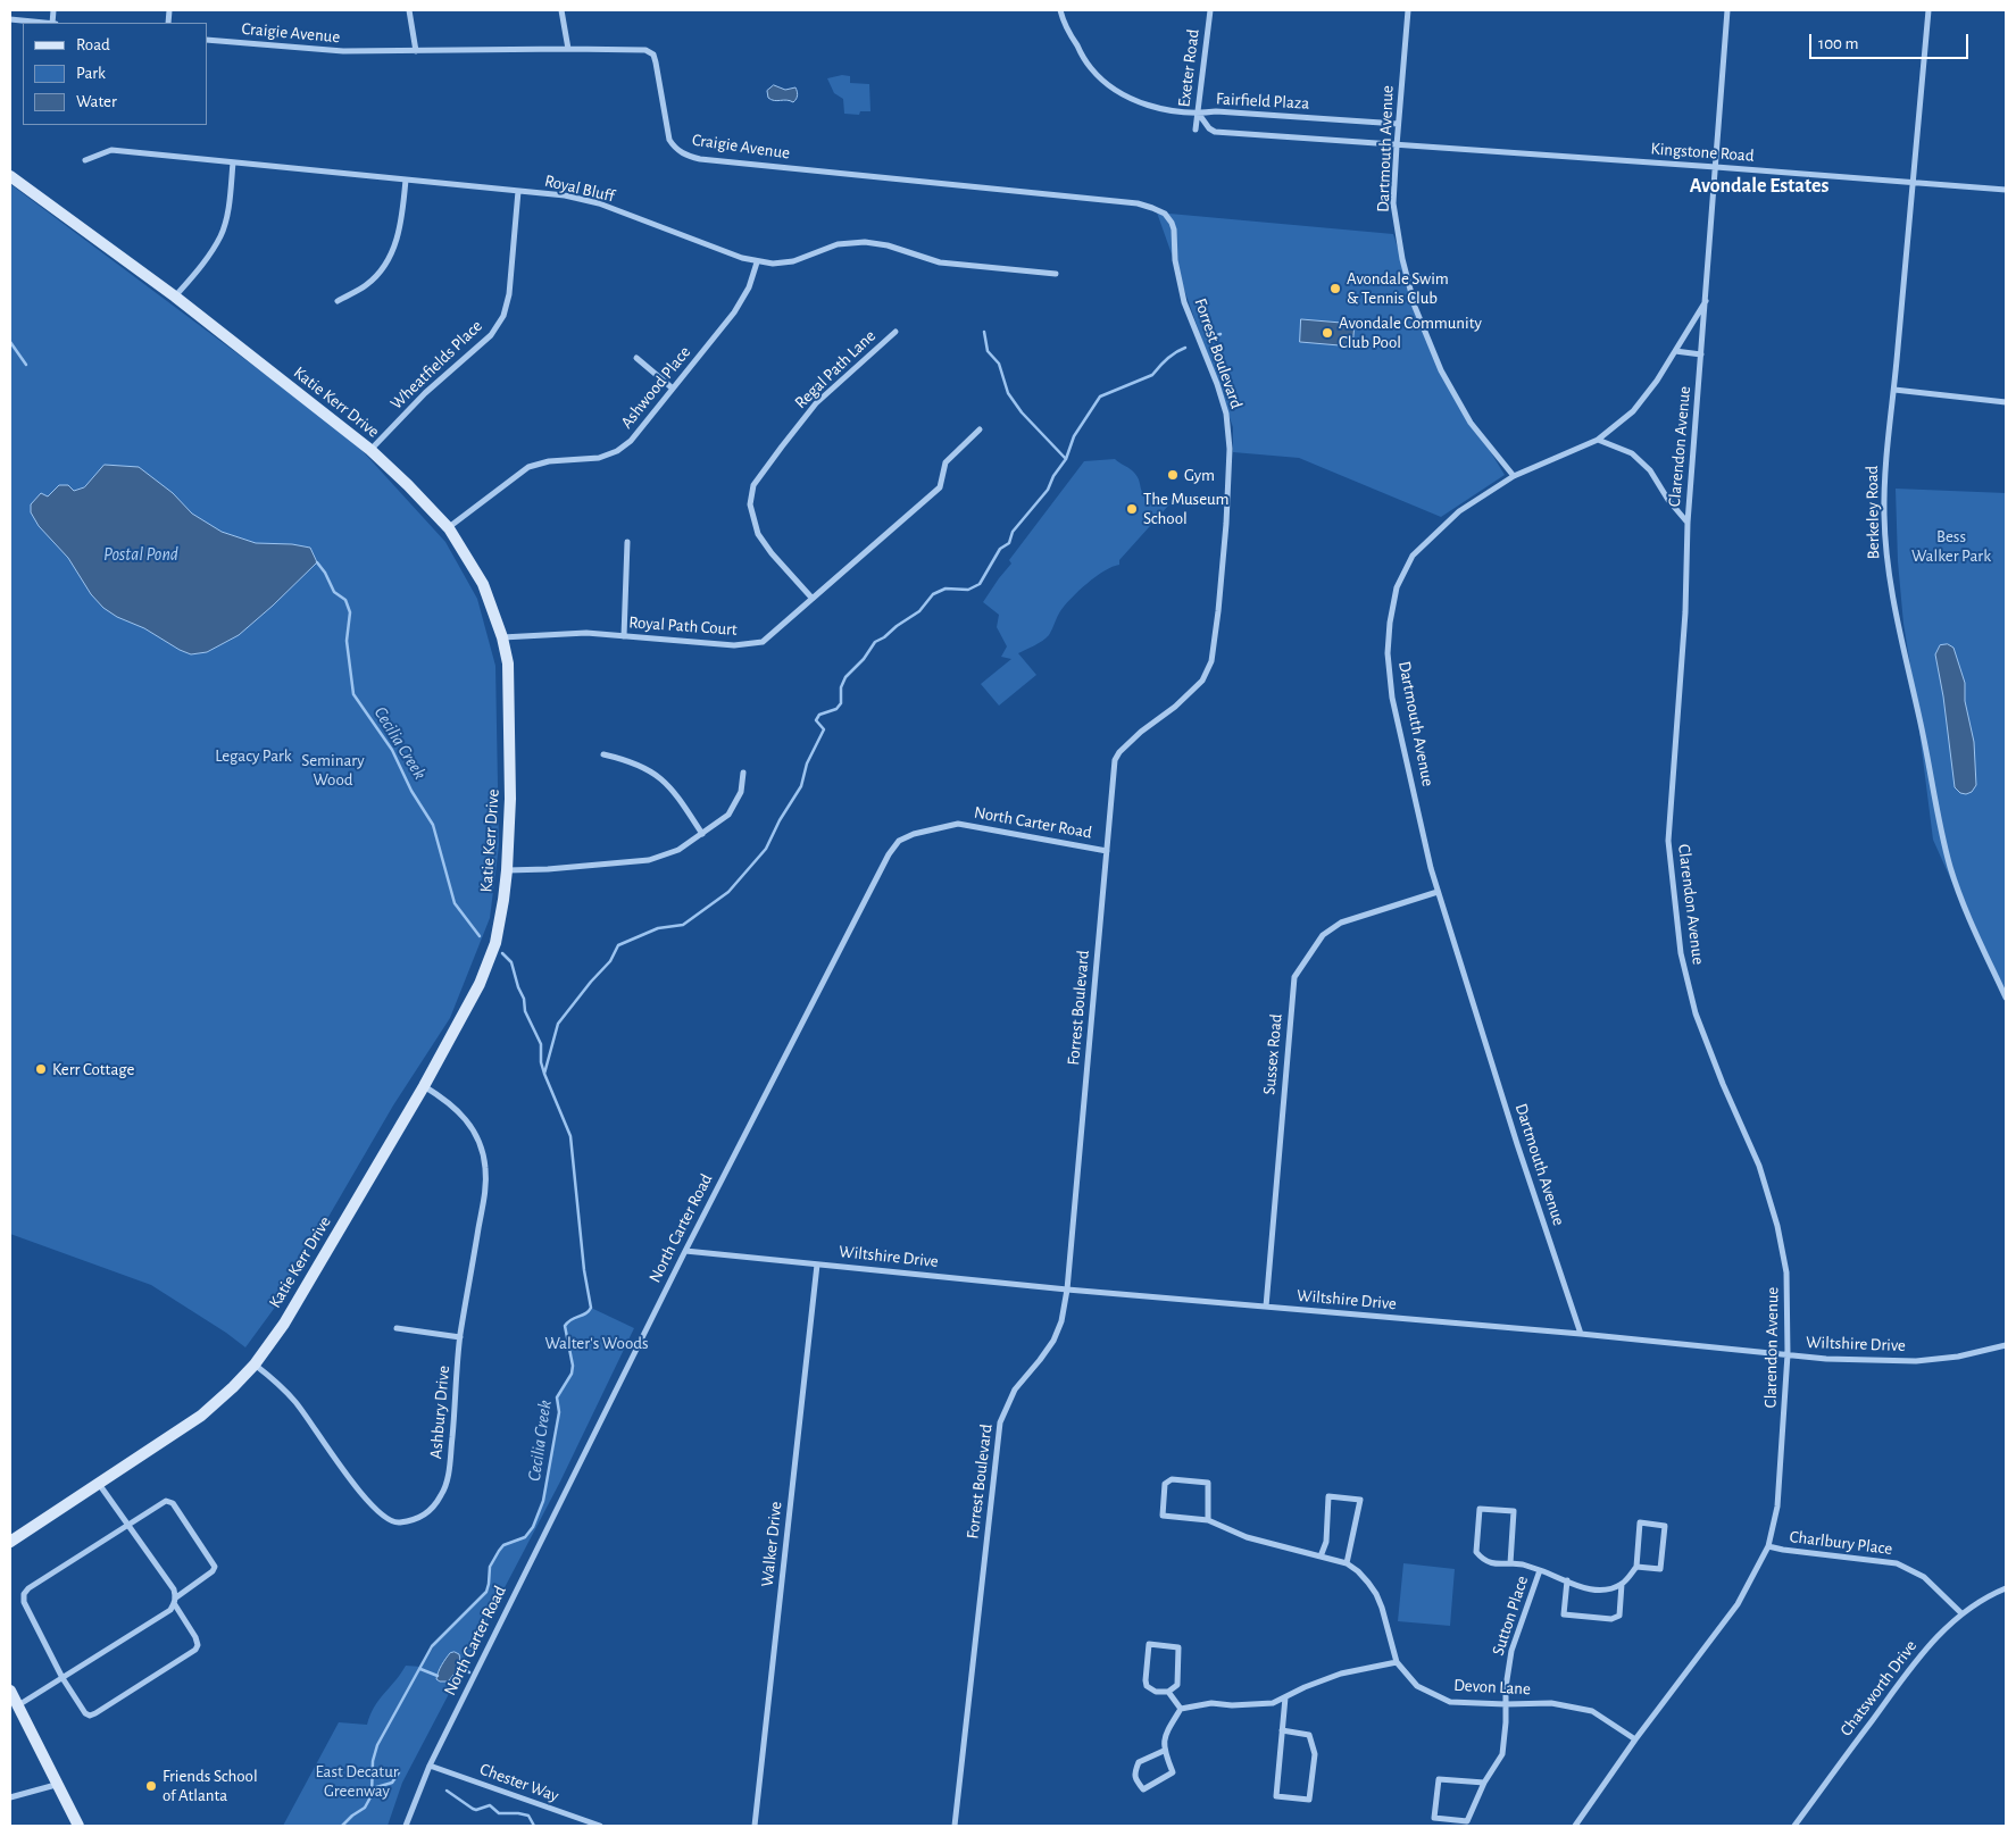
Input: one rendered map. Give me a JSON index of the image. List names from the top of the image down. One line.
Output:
{"streets":{"street":["Craigie Avenue","Exeter Road","Fairfield Plaza","Dartmouth Avenue","Kingstone Road","Royal Bluff","Forrest Boulevard","Wheatfields Place","Regal Path Lane","Ashwood Place","Katie Kerr Drive","Clarendon Avenue","Berkeley Road","Royal Path Court","North Carter Road","Sussex Road","Wiltshire Drive","Ashbury Drive","Charlbury Place","Walker Drive","Sutton Place","Devon Lane","Chatsworth Drive","Chester Way"]},"crossings":[["Craigie Avenue","Forrest Boulevard"],["Exeter Road","Fairfield Plaza"],["Fairfield Plaza","Dartmouth Avenue"],["Fairfield Plaza","Kingstone Road"],["Dartmouth Avenue","Kingstone Road"],["Dartmouth Avenue","Sussex Road"],["Dartmouth Avenue","Wiltshire Drive"],["Kingstone Road","Clarendon Avenue"],["Kingstone Road","Berkeley Road"],["Royal Bluff","Wheatfields Place"],["Royal Bluff","Ashwood Place"],["Forrest Boulevard","North Carter Road"],["Forrest Boulevard","Wiltshire Drive"],["Wheatfields Place","Katie Kerr Drive"],["Regal Path Lane","Royal Path Court"],["Ashwood Place","Katie Kerr Drive"],["Katie Kerr Drive","Royal Path Court"],["Katie Kerr Drive","Ashbury Drive"],["Clarendon Avenue","Wiltshire Drive"],["Clarendon Avenue","Charlbury Place"],["Clarendon Avenue","Devon Lane"],["North Carter Road","Wiltshire Drive"],["North Carter Road","Chester Way"],["Sussex Road","Wiltshire Drive"],["Wiltshire Drive","Walker Drive"],["Charlbury Place","Chatsworth Drive"],["Sutton Place","Devon Lane"]],"districts":["Avondale Estates"],"water":["Postal Pond","Cecilia Creek"],"parks":["Bess Walker Park","Legacy Park","Seminary Wood","Walter's Woods","East Decatur Greenway"],"places":["Avondale Swim & Tennis Club","Avondale Community Club Pool","Gym","The Museum School","Kerr Cottage","Friends School of Atlanta"],"legend":["Road","Park","Water"],"scale_bar":"100 m"}
